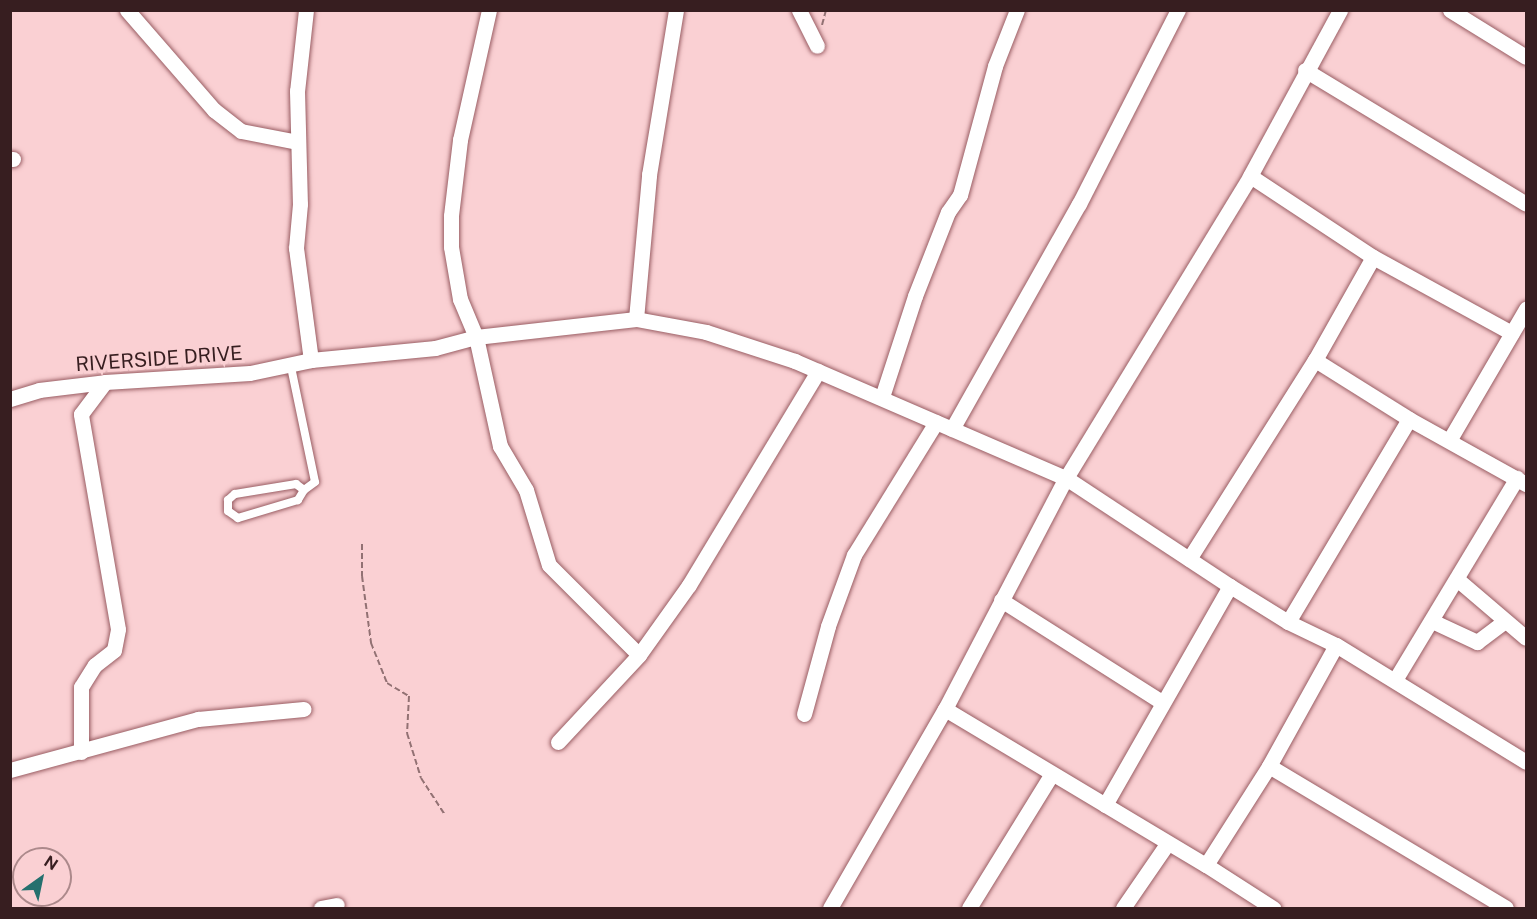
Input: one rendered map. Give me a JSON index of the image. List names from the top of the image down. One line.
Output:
{"streets":{"street":["RIVERSIDE DRIVE"]},"north":"top right"}
